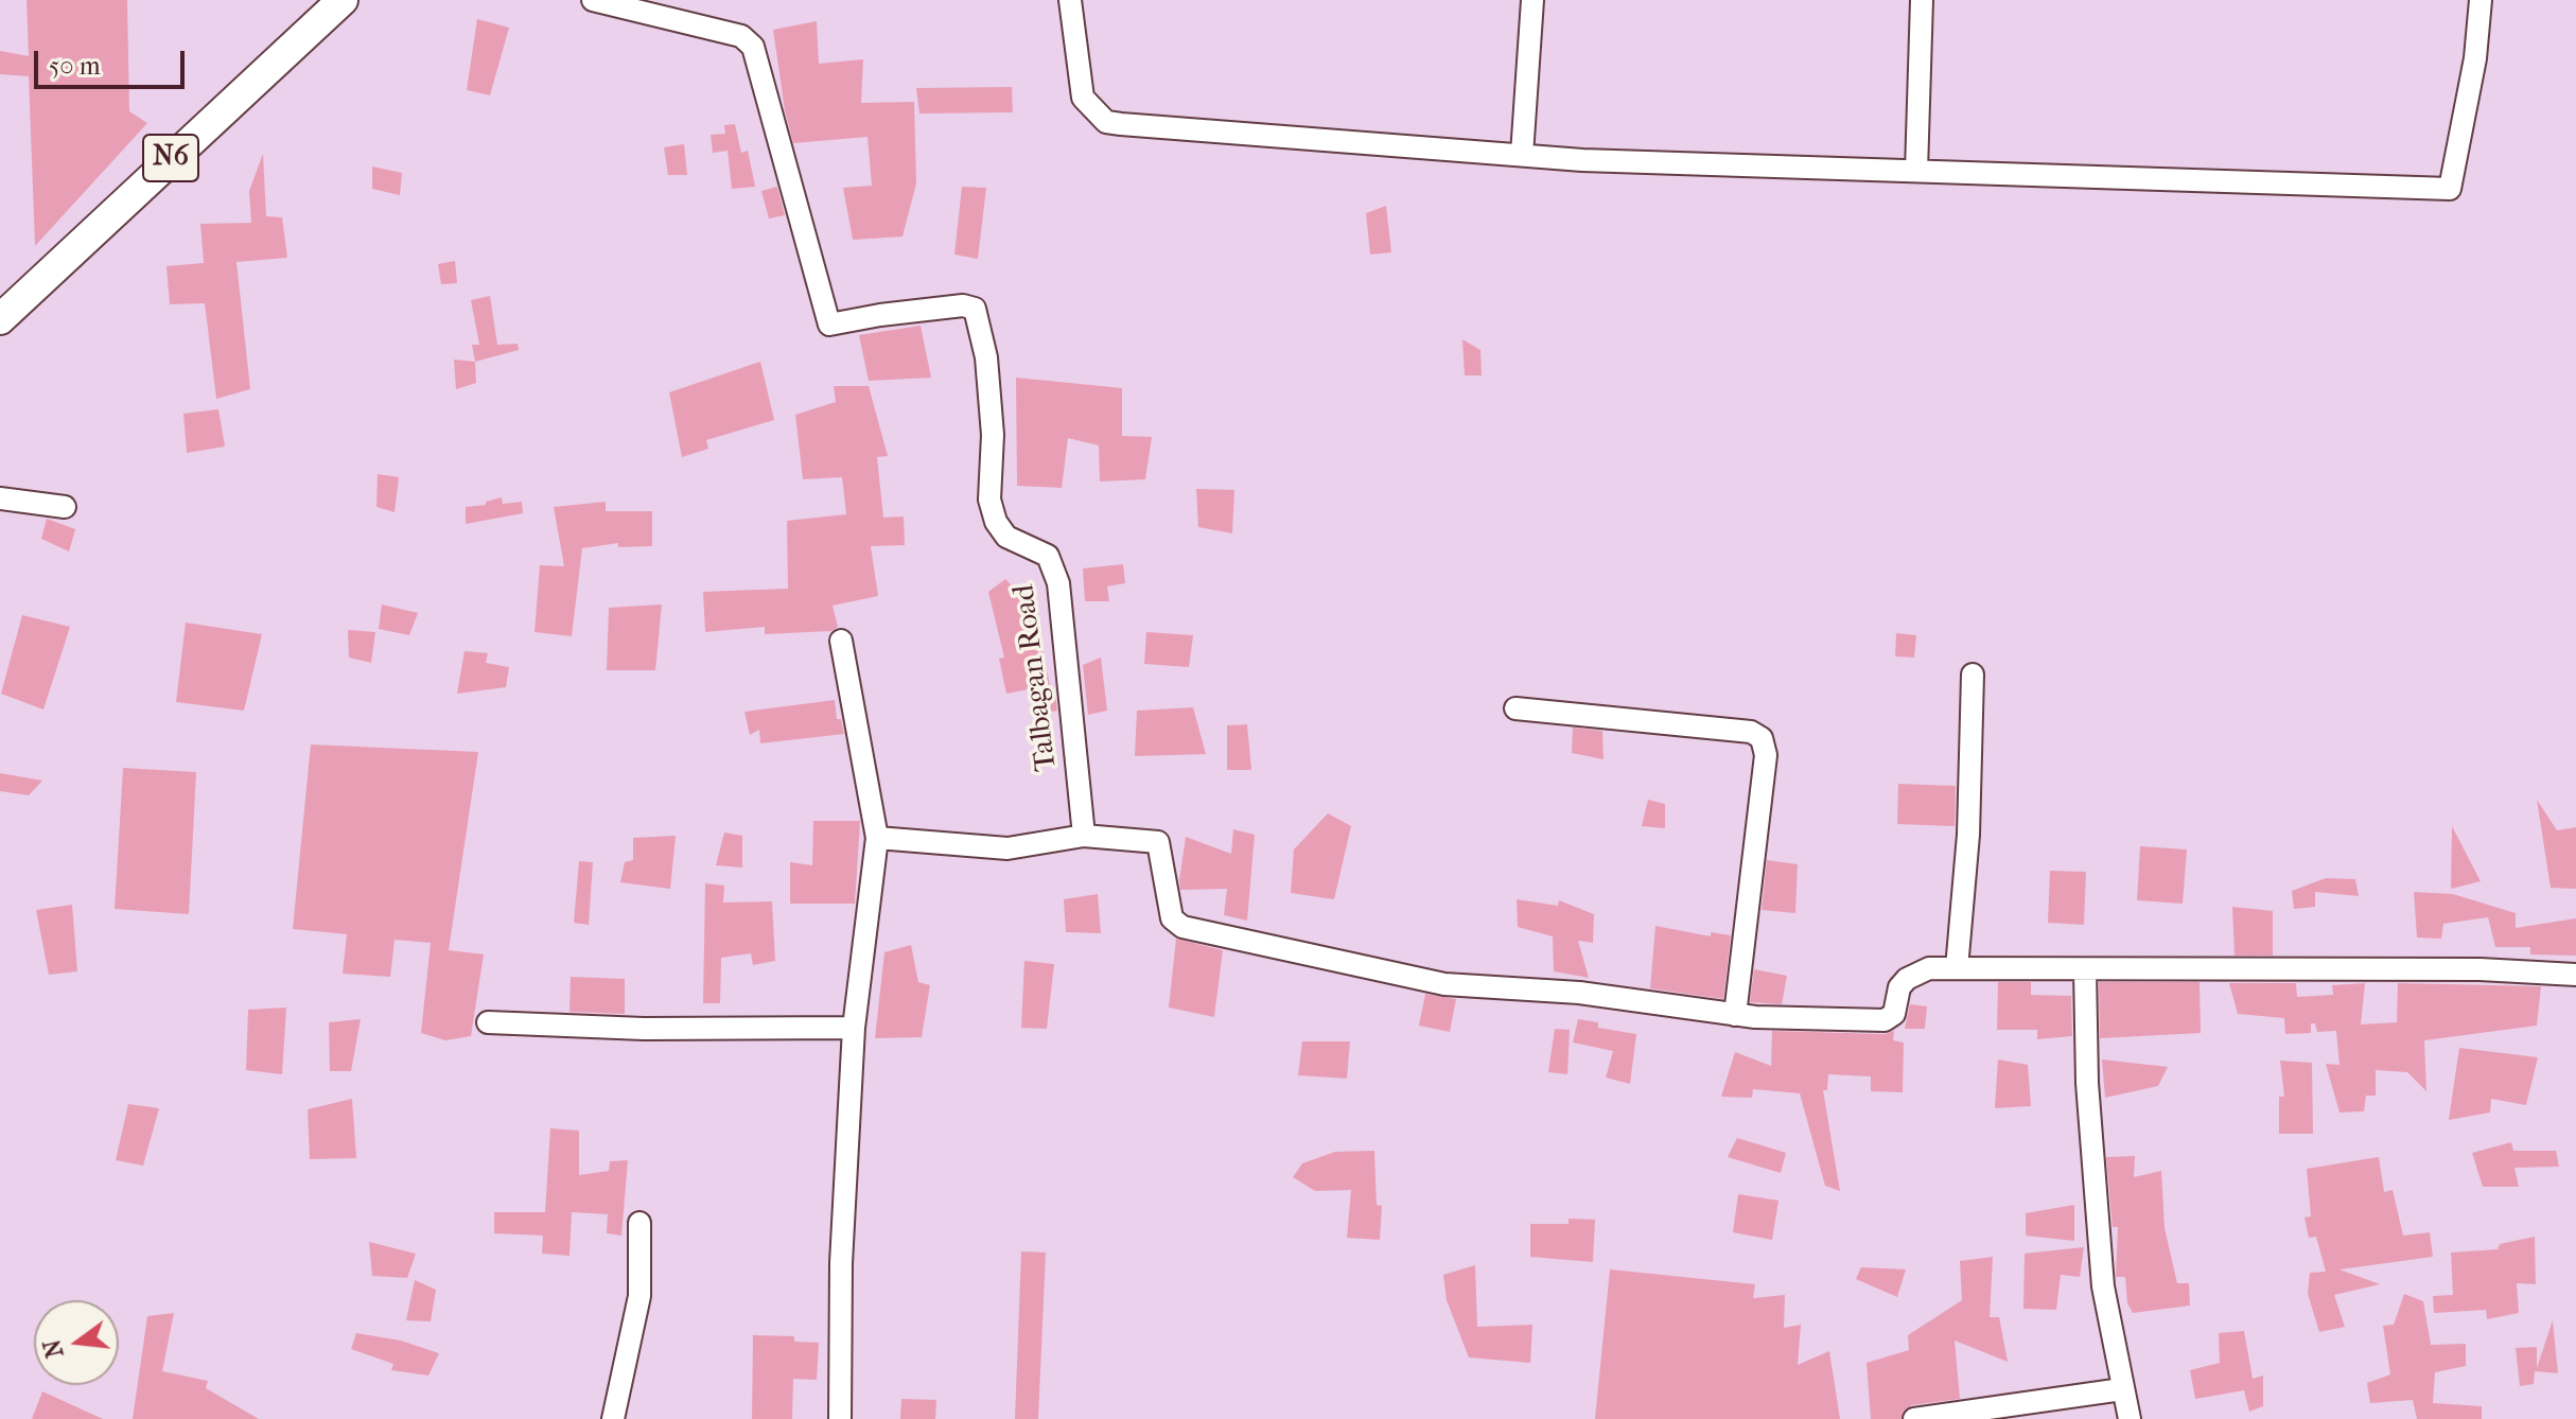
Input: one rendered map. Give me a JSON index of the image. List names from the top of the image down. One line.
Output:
{"streets":{"highway":["N6"],"street":["Talbagan Road"]},"scale_bar":"50 m","north":"left"}
